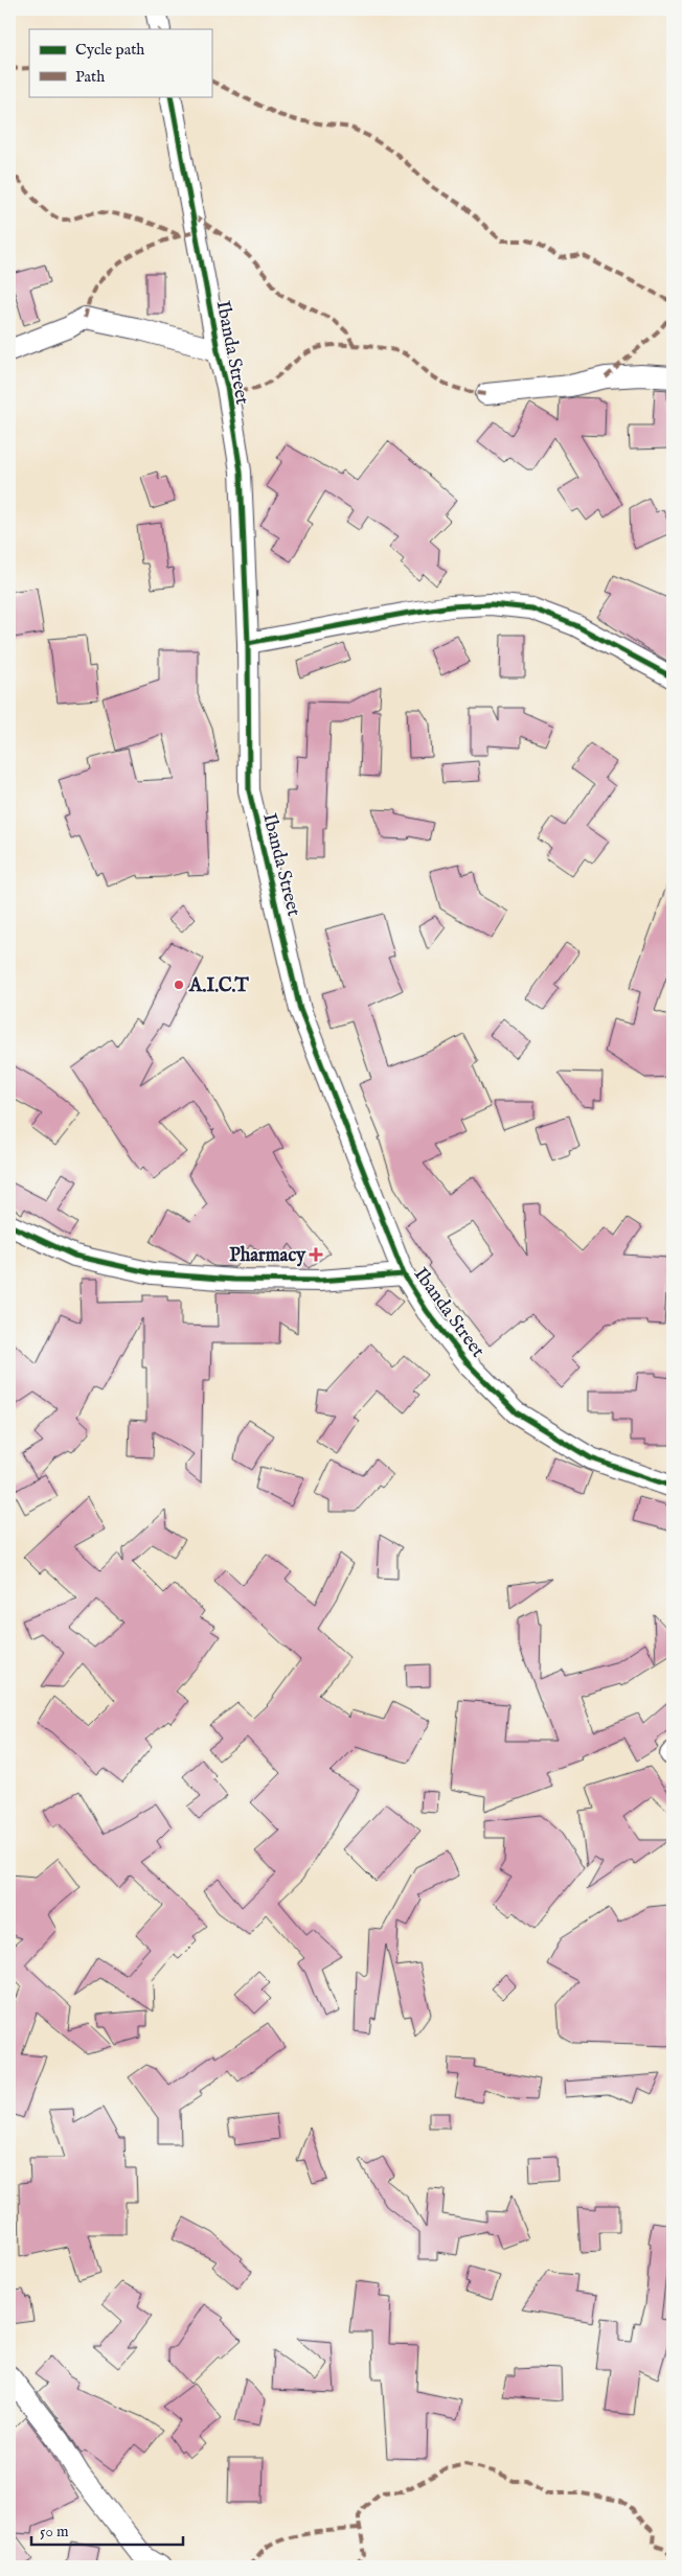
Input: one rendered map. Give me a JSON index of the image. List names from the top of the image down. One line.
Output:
{"streets":{"street":["Ibanda Street"]},"places":{"other":["A.I.C.T"],"health":["Pharmacy"]},"legend":["Cycle path","Path"],"scale_bar":"50 m"}
